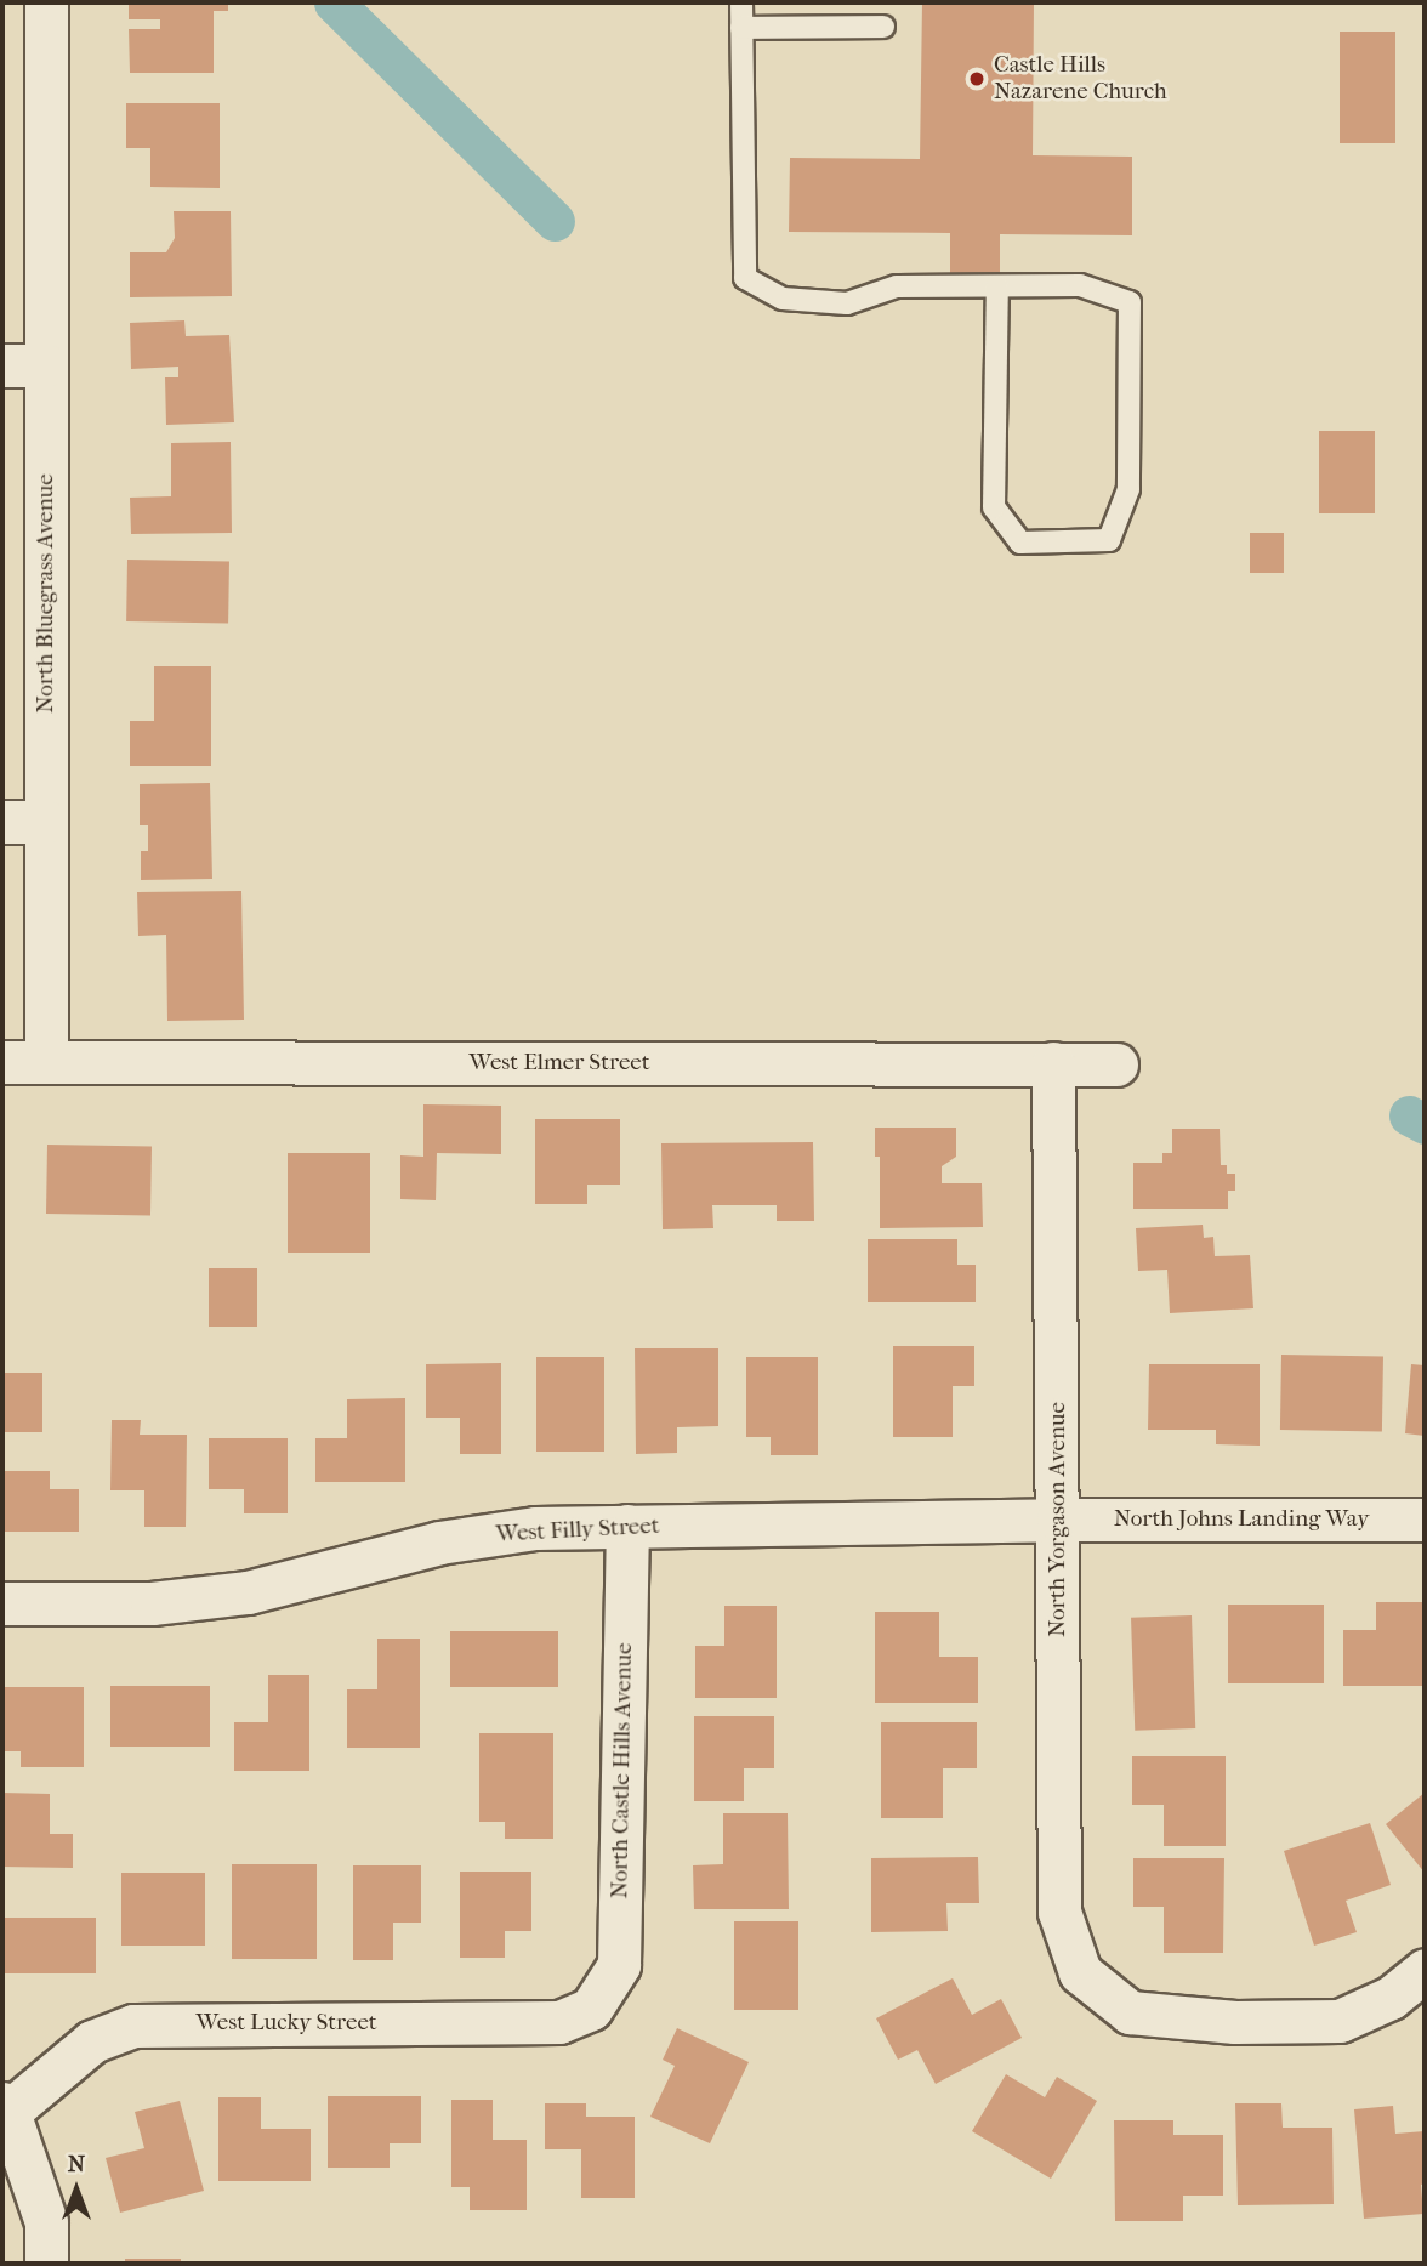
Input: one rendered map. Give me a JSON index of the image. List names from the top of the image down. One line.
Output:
{"streets":{"street":["North Bluegrass Avenue","West Elmer Street","North Yorgason Avenue","North Johns Landing Way","West Filly Street","North Castle Hills Avenue","West Lucky Street"]},"crossings":[["North Bluegrass Avenue","West Elmer Street"],["West Elmer Street","North Yorgason Avenue"],["North Yorgason Avenue","North Johns Landing Way"],["North Yorgason Avenue","West Filly Street"],["North Johns Landing Way","West Filly Street"],["West Filly Street","North Castle Hills Avenue"],["North Castle Hills Avenue","West Lucky Street"]],"places":["Castle Hills Nazarene Church"],"north":"top"}
